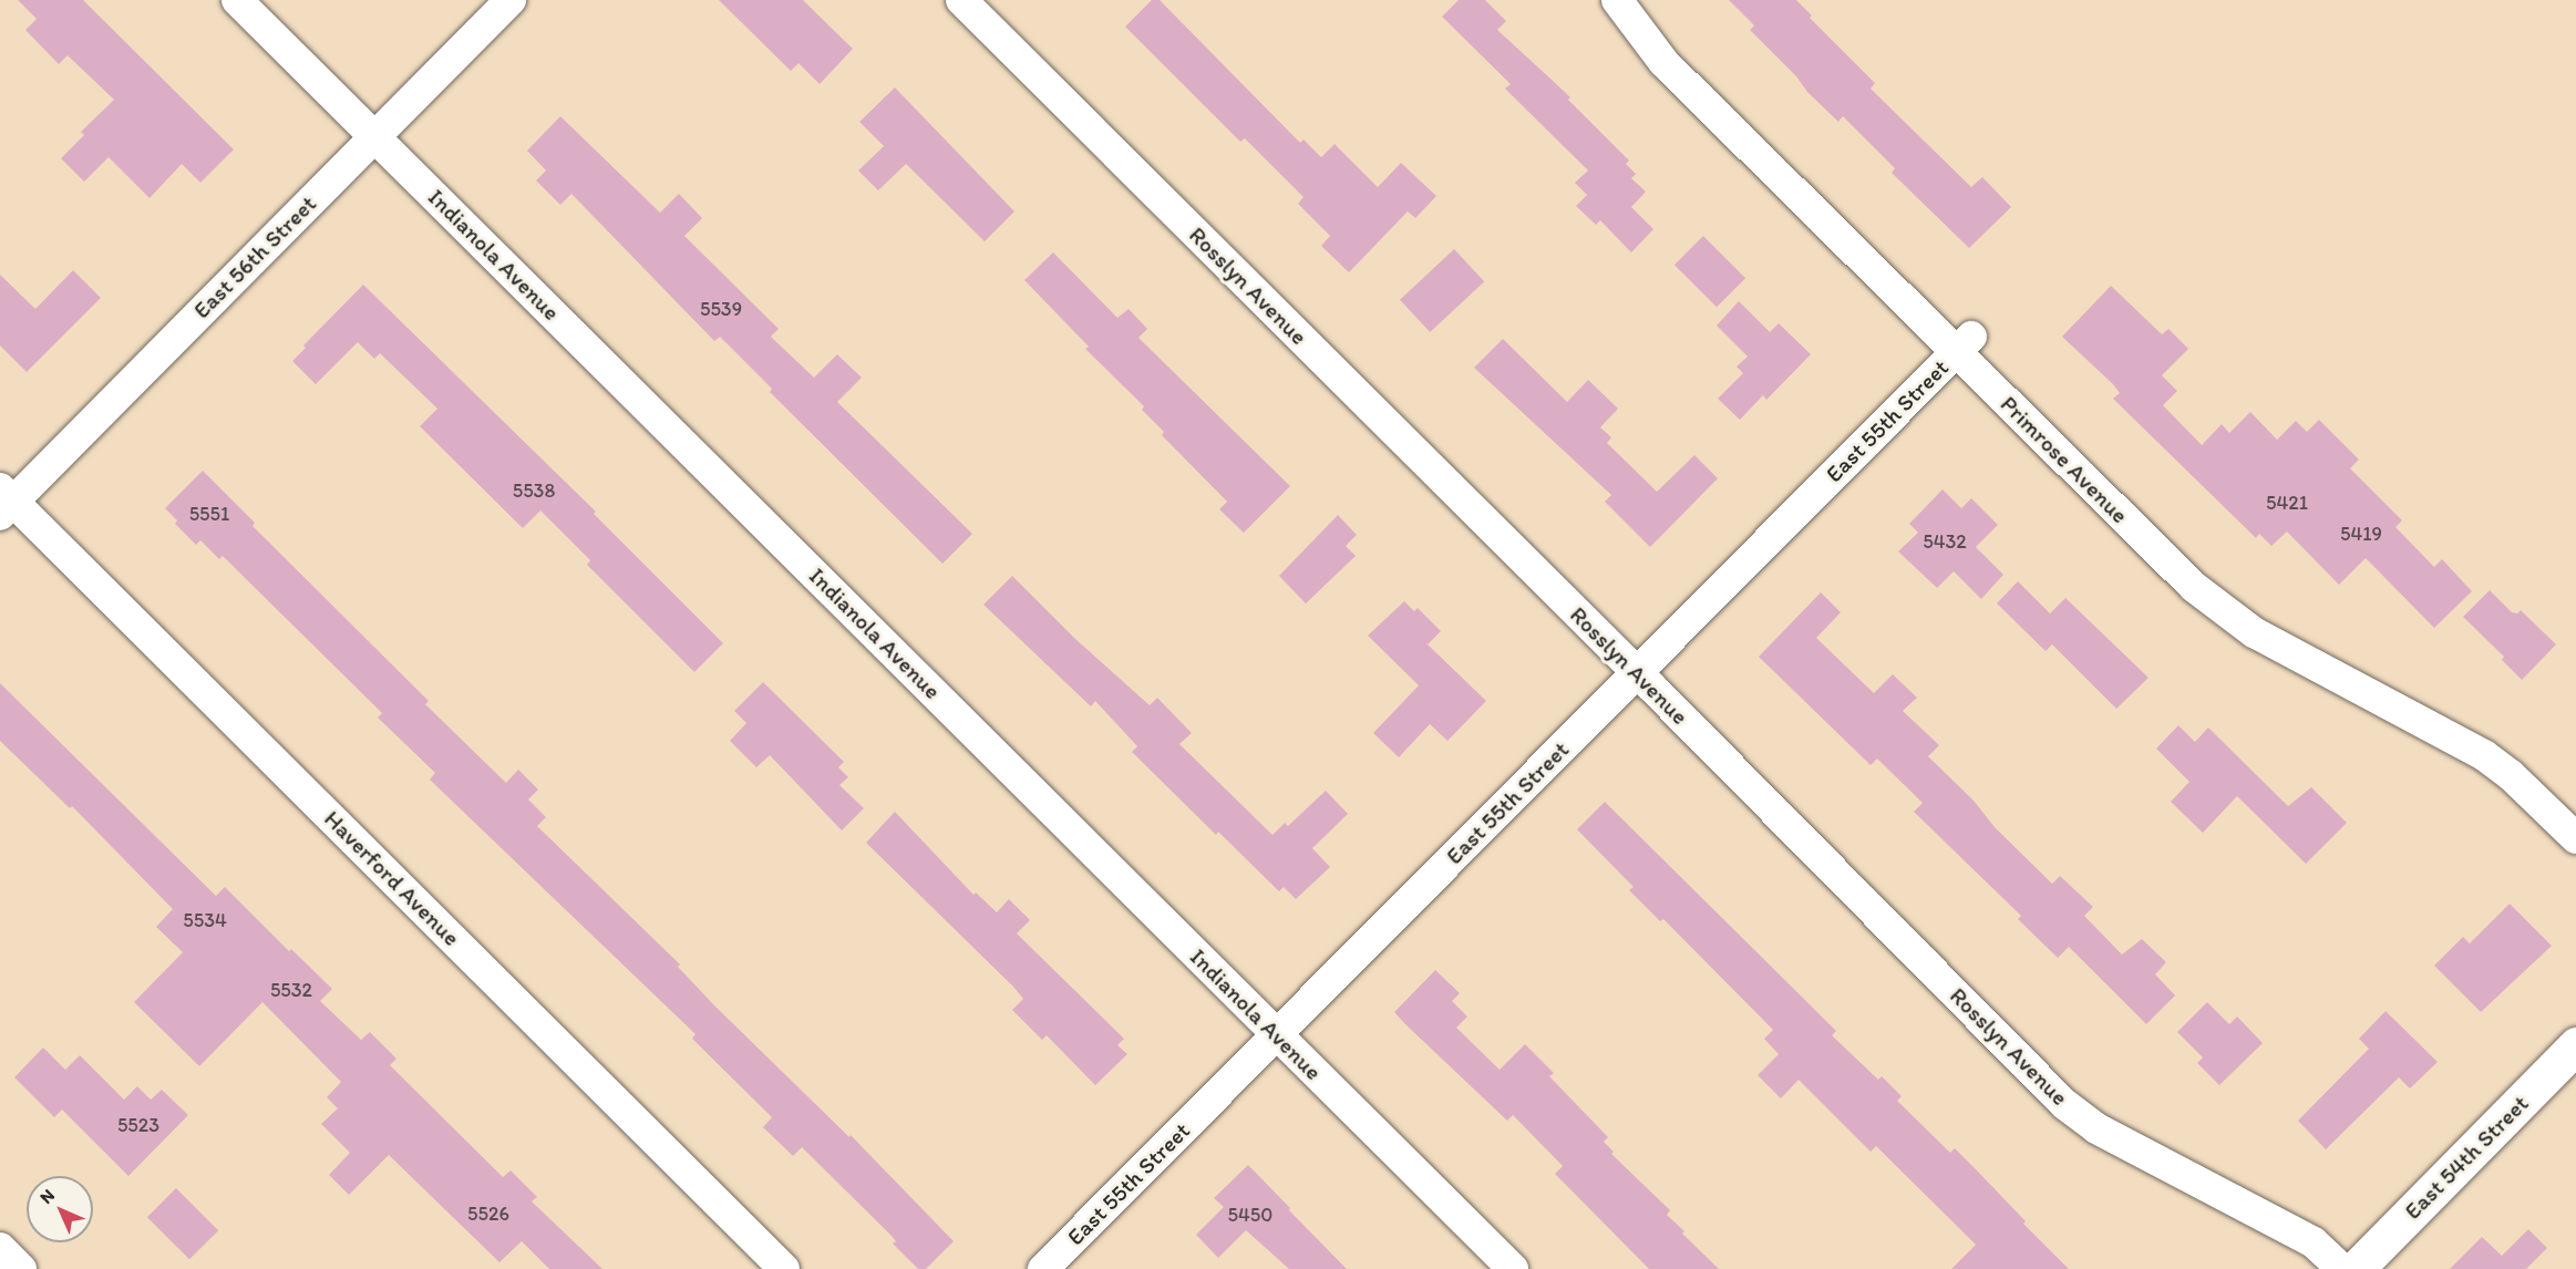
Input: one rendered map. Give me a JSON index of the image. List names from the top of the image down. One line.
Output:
{"streets":{"street":["Indianola Avenue","East 56th Street","Rosslyn Avenue","East 55th Street","Primrose Avenue","Haverford Avenue","East 54th Street"]},"crossings":[["Indianola Avenue","East 56th Street"],["Indianola Avenue","East 55th Street"],["East 56th Street","Haverford Avenue"],["Rosslyn Avenue","East 55th Street"],["East 55th Street","Primrose Avenue"]],"house_numbers":["5539","5538","5421","5551","5419","5432","5534","5532","5523","5526","5450"],"north":"top left"}
